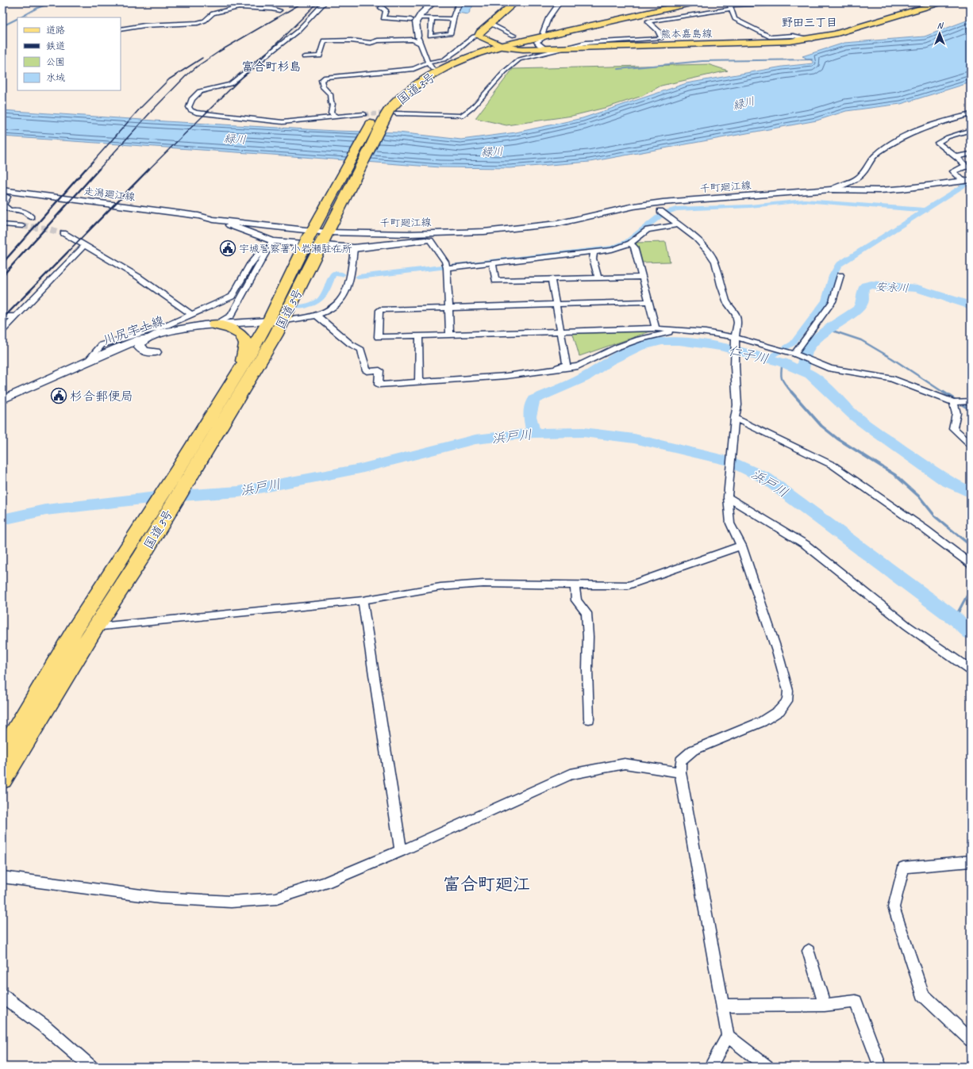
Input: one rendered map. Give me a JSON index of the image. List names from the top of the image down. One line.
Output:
{"streets":{"highway":["国道3号"],"main road":["熊本嘉島線","千町廻江線","走潟廻江線","川尻宇土線"]},"crossings":[["熊本嘉島線","国道3号"],["国道3号","千町廻江線"],["国道3号","走潟廻江線"],["国道3号","川尻宇土線"],["千町廻江線","走潟廻江線"]],"districts":["野田三丁目","富合町杉島","富合町廻江"],"water":["緑川","安永川","仁子川","浜戸川"],"places":{"public building":["宇城警察署小岩瀬駐在所","杉合郵便局"]},"legend":["道路","鉄道","公園","水域"],"north":"top"}
